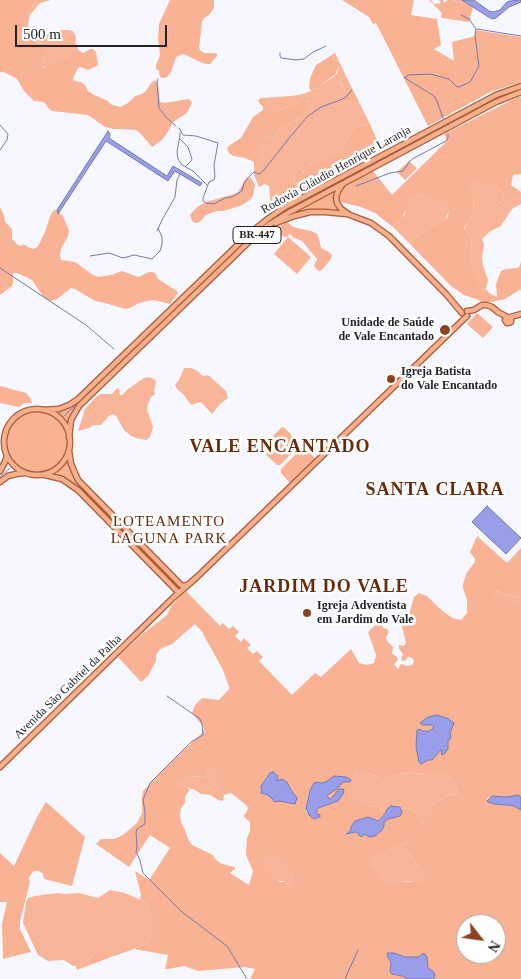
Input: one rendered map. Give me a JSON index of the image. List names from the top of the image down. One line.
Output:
{"streets":{"main road":["Rodovia Cláudio Henrique Laranja","BR-447","Avenida São Gabriel da Palha"]},"crossings":[["Rodovia Cláudio Henrique Laranja","BR-447"]],"districts":["VALE ENCANTADO","SANTA CLARA","LOTEAMENTO LAGUNA PARK","JARDIM DO VALE"],"places":["Unidade de Saúde de Vale Encantado","Igreja Batista do Vale Encantado","Igreja Adventista em Jardim do Vale"],"scale_bar":"500 m","north":"bottom right"}
